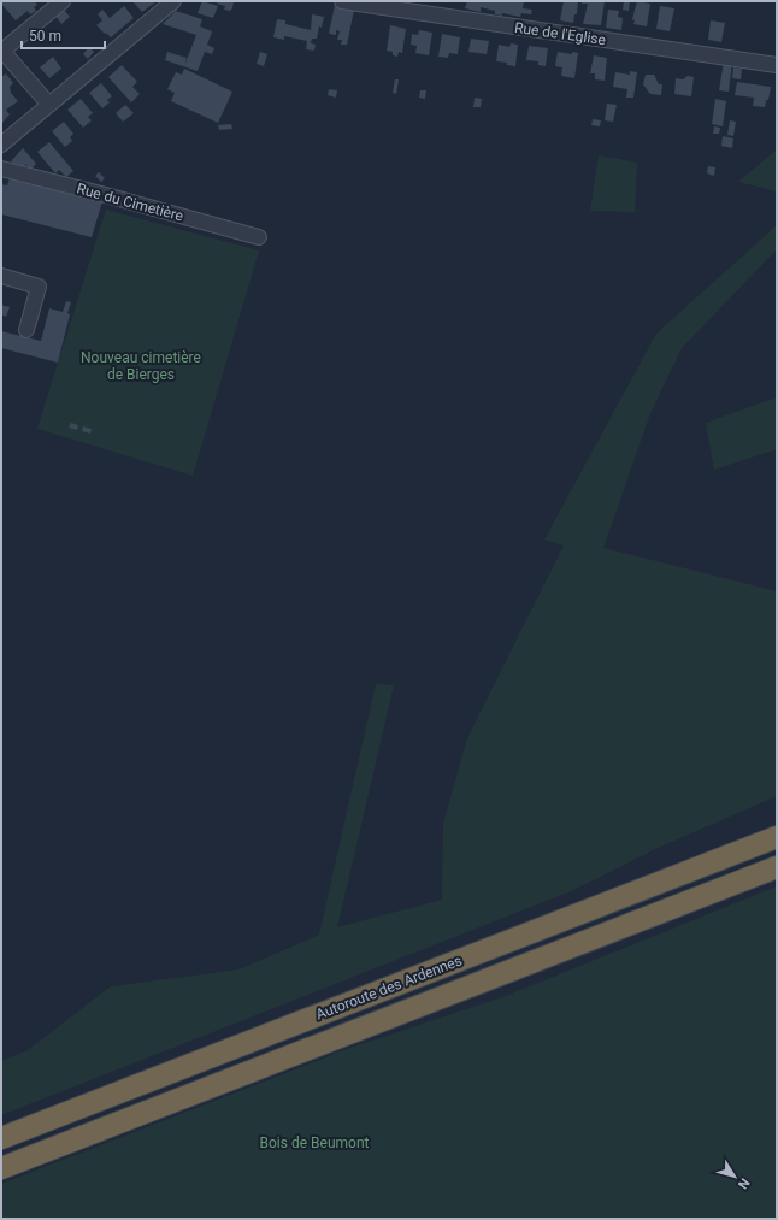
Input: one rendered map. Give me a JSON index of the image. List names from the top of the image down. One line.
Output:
{"streets":{"highway":["Autoroute des Ardennes"],"street":["Rue de l'Eglise","Rue du Cimetière"]},"parks":["Nouveau cimetière de Bierges","Bois de Beumont"],"scale_bar":"50 m","north":"bottom right"}
